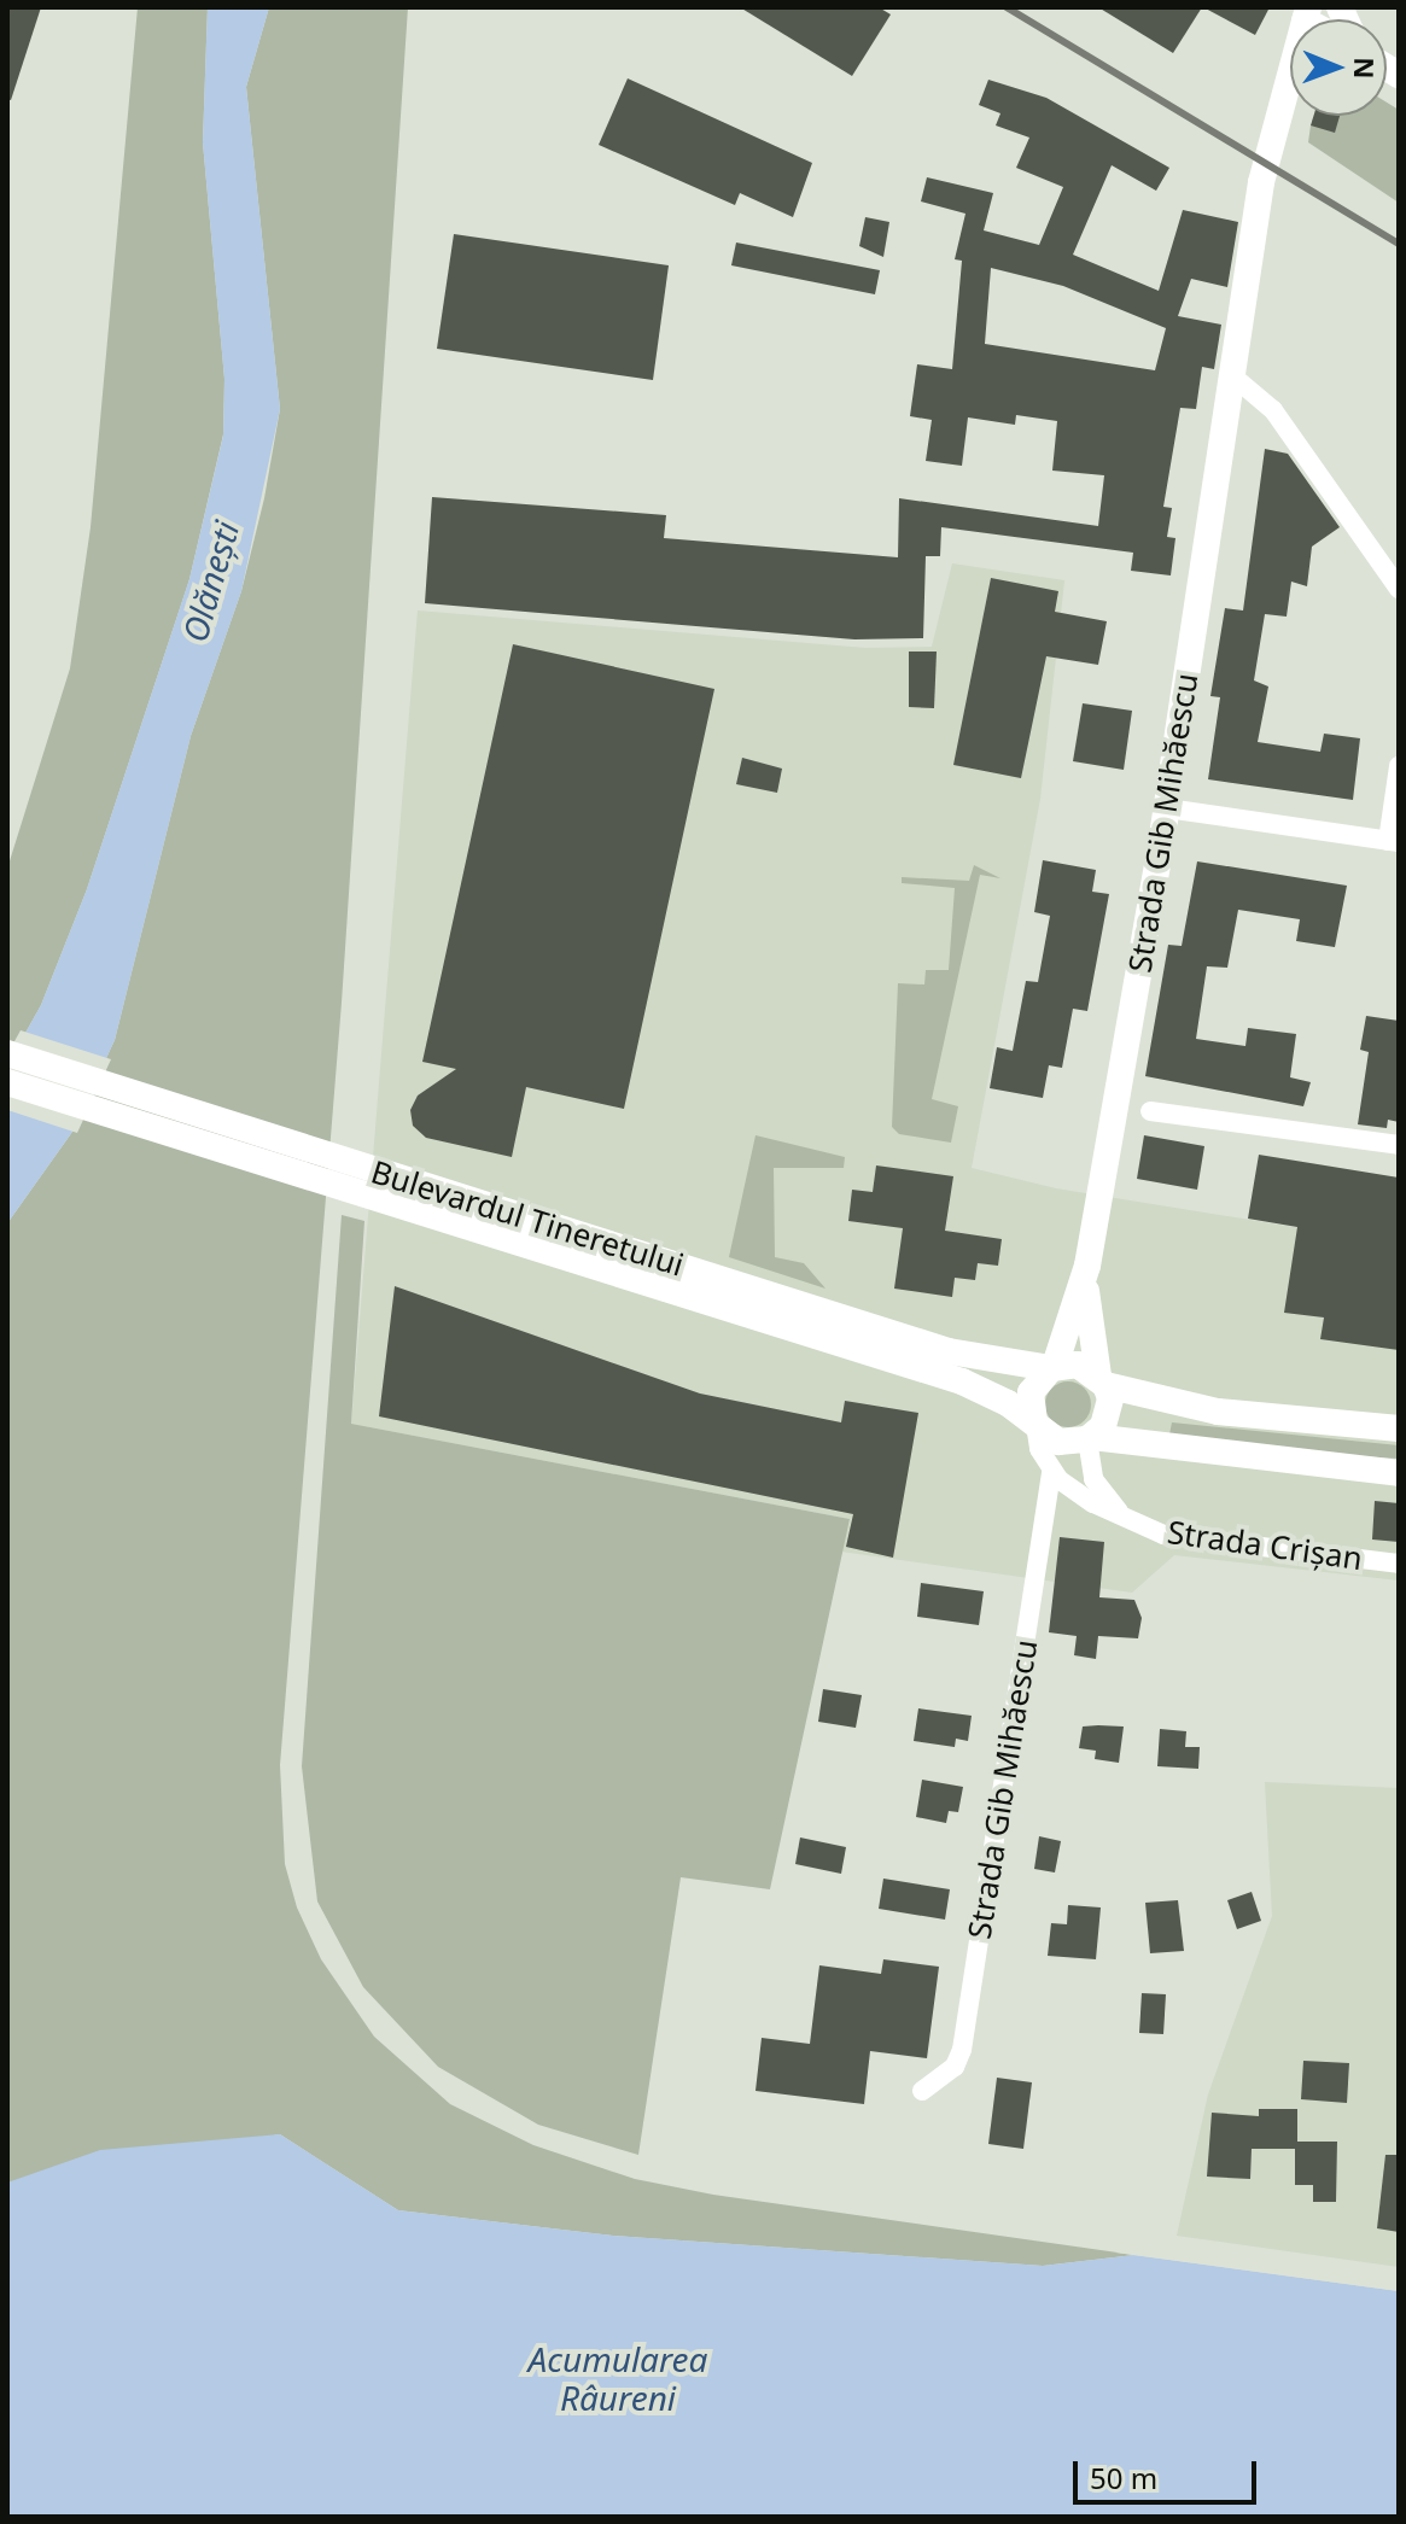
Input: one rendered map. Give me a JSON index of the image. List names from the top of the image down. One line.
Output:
{"streets":{"main road":["Strada Gib Mihăescu","Bulevardul Tineretului"],"street":["Strada Crișan"]},"crossings":[["Strada Gib Mihăescu","Bulevardul Tineretului"],["Strada Gib Mihăescu","Strada Crișan"],["Bulevardul Tineretului","Strada Crișan"]],"water":["Olănești","Acumularea Râureni"],"scale_bar":"50 m","north":"right"}
